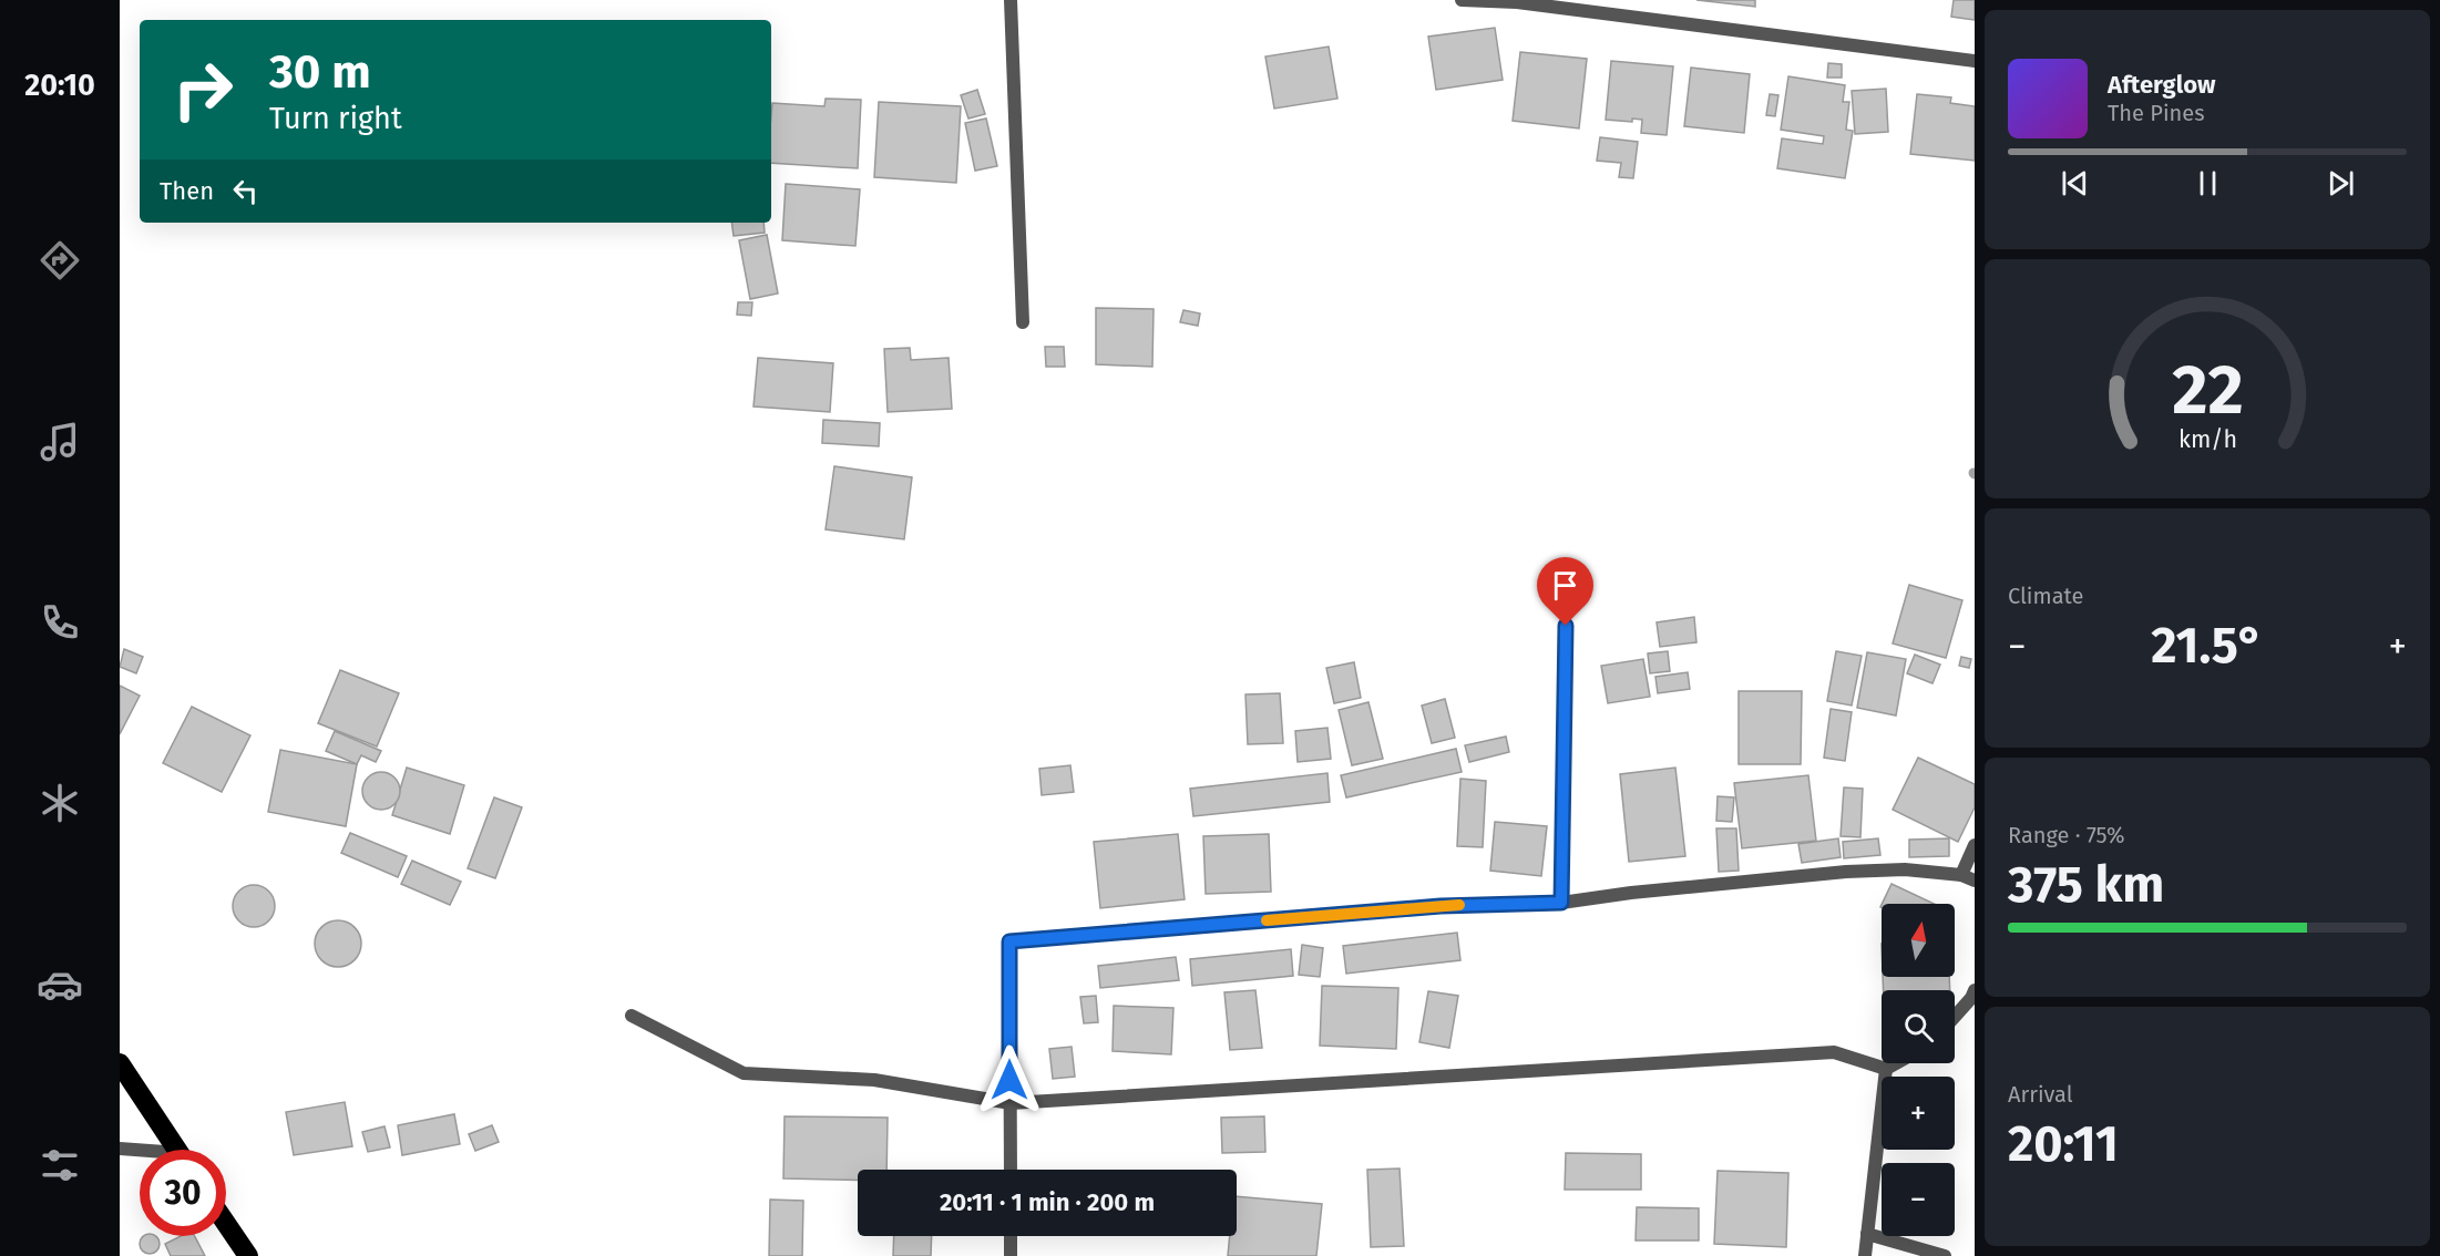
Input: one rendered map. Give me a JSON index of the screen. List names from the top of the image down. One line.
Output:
{"north":"top","page":{"tabs":"20:10","turn":["30 m","Turn right"],"song":["Afterglow","The Pines"],"then":"Then","tile":["Climate",["Range · 75%","375 km"],["Arrival","20:11"]],"heat":["−","21.5°","+"],"map_buttons":["+","−"],"limit":"30","trip":"20:11 · 1 min · 200 m","gauge":["22","km/h"]}}
